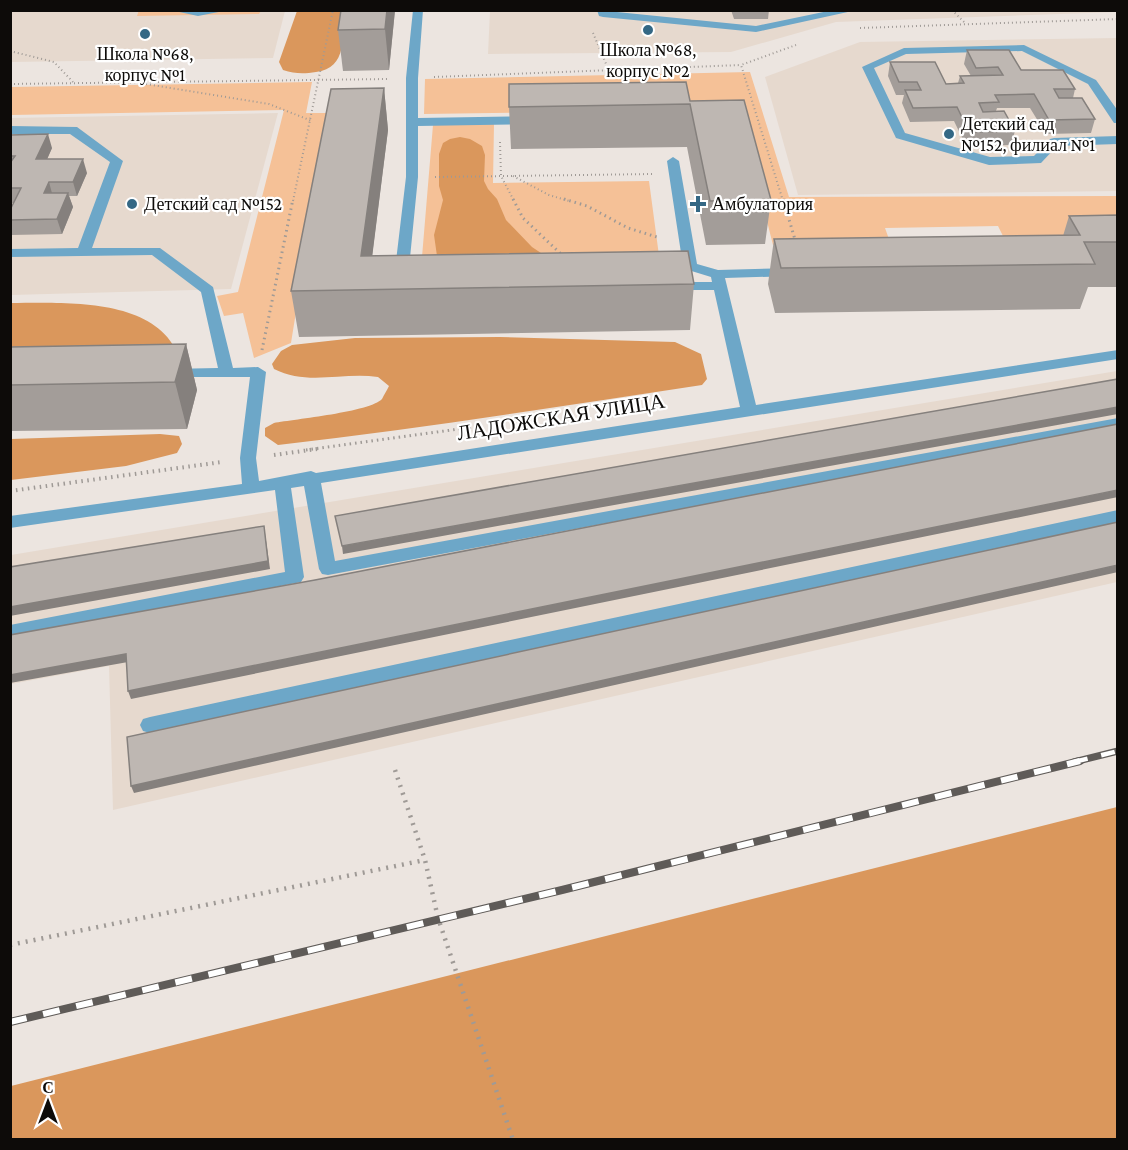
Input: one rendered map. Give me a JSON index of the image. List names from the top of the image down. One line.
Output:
{"streets":{"street":["ЛАДОЖСКАЯ УЛИЦА"]},"places":{"other":["Школа №68, корпус №2","Школа №68, корпус №1","Детский сад №152, филиал №1","Детский сад №152"],"health":["Амбулатория"]},"north":"top"}
